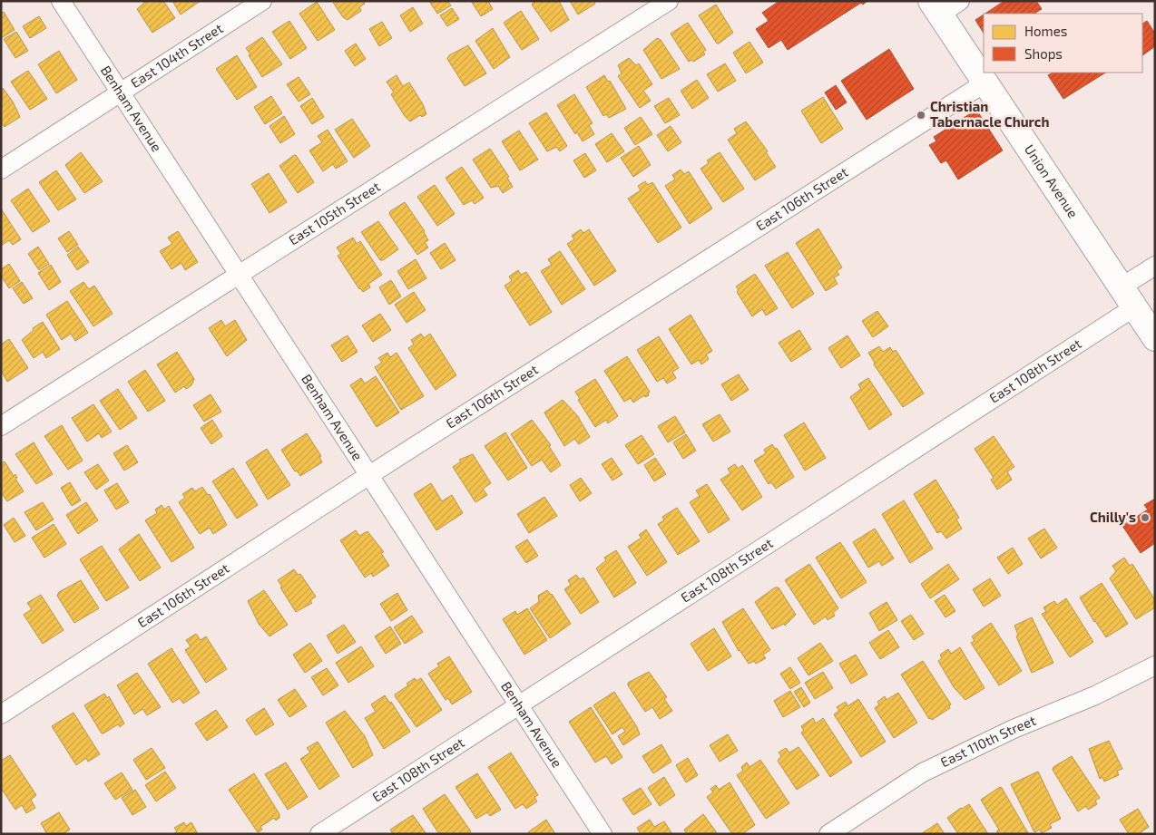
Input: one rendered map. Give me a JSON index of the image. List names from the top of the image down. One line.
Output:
{"streets":{"main road":["Union Avenue"],"street":["East 104th Street","Benham Avenue","East 106th Street","East 105th Street","East 108th Street","East 110th Street"]},"crossings":[["East 104th Street","Benham Avenue"],["Benham Avenue","East 106th Street"],["Benham Avenue","East 105th Street"],["Benham Avenue","East 108th Street"],["Union Avenue","East 106th Street"],["Union Avenue","East 108th Street"]],"places":["Christian Tabernacle Church","Chilly's"],"legend":["Homes","Shops"]}
